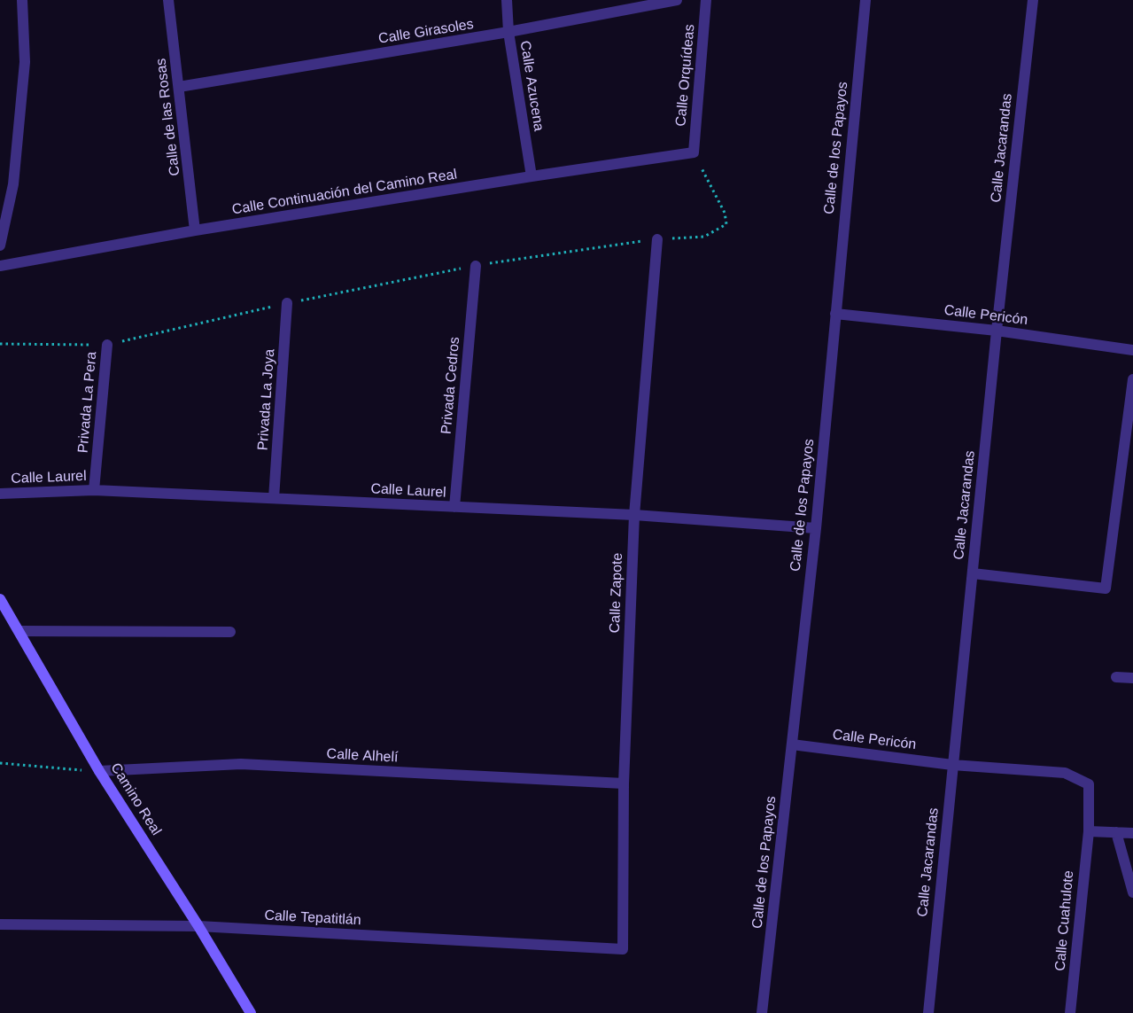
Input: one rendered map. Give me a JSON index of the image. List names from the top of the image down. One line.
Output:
{"streets":{"street":["Calle Girasoles","Calle Orquídeas","Calle Azucena","Calle de las Rosas","Calle de los Papayos","Calle Jacarandas","Calle Continuación del Camino Real","Calle Pericón","Privada Cedros","Privada La Joya","Privada La Pera","Calle Laurel","Calle Zapote","Calle Alhelí","Camino Real","Calle Tepatitlán","Calle Cuahulote"]},"crossings":[["Calle Girasoles","Calle Azucena"],["Calle Girasoles","Calle de las Rosas"],["Calle Orquídeas","Calle Continuación del Camino Real"],["Calle Azucena","Calle Continuación del Camino Real"],["Calle de las Rosas","Calle Continuación del Camino Real"],["Calle de los Papayos","Calle Pericón"],["Calle de los Papayos","Calle Laurel"],["Calle Jacarandas","Calle Pericón"],["Calle Pericón","Calle Cuahulote"],["Privada Cedros","Calle Laurel"],["Privada La Joya","Calle Laurel"],["Privada La Pera","Calle Laurel"],["Calle Laurel","Calle Zapote"],["Calle Zapote","Calle Alhelí"],["Calle Zapote","Calle Tepatitlán"],["Calle Alhelí","Camino Real"],["Camino Real","Calle Tepatitlán"]]}
